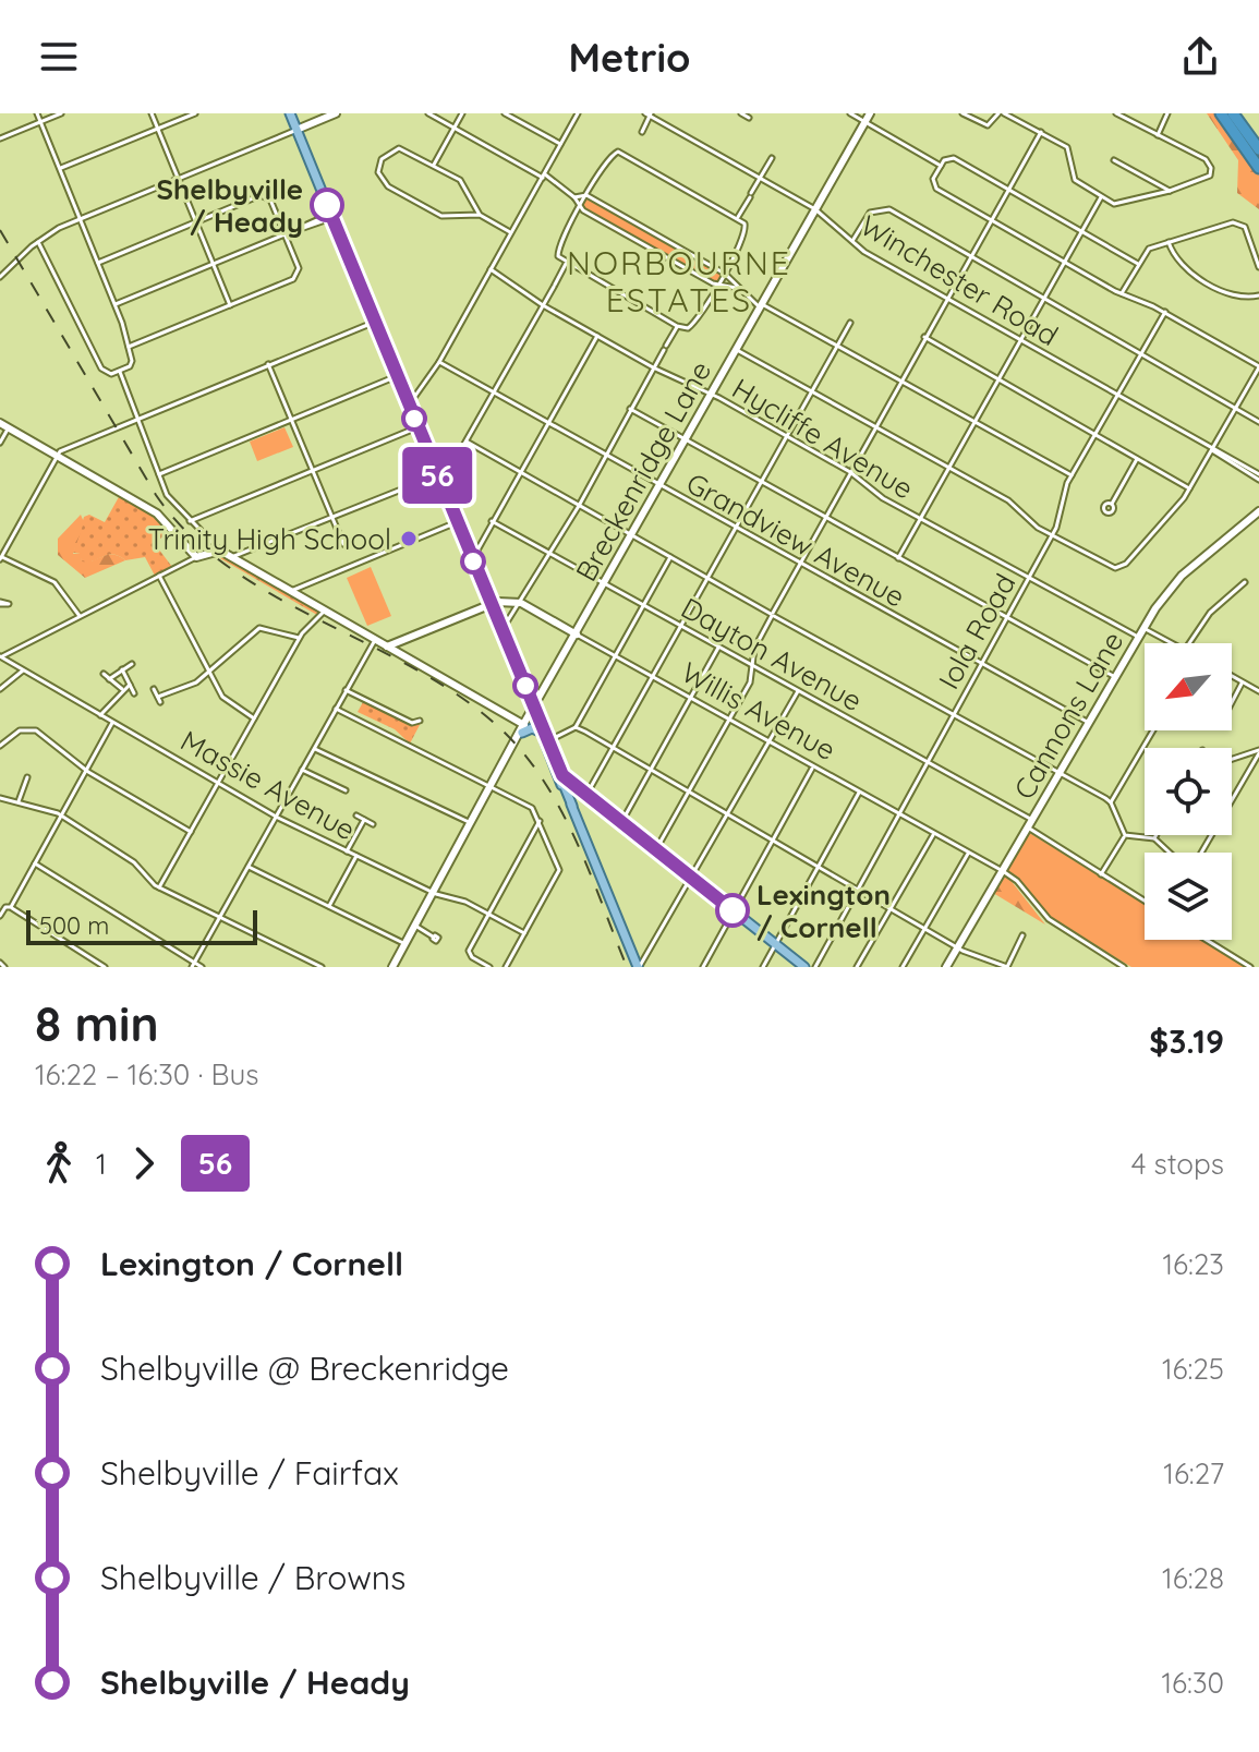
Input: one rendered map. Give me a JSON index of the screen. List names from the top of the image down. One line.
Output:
{"streets":{"main road":["Breckenridge Lane","Willis Avenue","Cannons Lane"],"street":["Winchester Road","Hycliffe Avenue","Grandview Avenue","Iola Road","Dayton Avenue","Massie Avenue"]},"crossings":[["Winchester Road","Breckenridge Lane"],["Winchester Road","Iola Road"],["Hycliffe Avenue","Breckenridge Lane"],["Hycliffe Avenue","Iola Road"],["Hycliffe Avenue","Cannons Lane"],["Breckenridge Lane","Grandview Avenue"],["Breckenridge Lane","Dayton Avenue"],["Breckenridge Lane","Willis Avenue"],["Breckenridge Lane","Massie Avenue"],["Grandview Avenue","Iola Road"],["Grandview Avenue","Cannons Lane"],["Iola Road","Dayton Avenue"],["Iola Road","Willis Avenue"],["Dayton Avenue","Cannons Lane"],["Willis Avenue","Cannons Lane"]],"districts":["NORBOURNE ESTATES"],"places":["Shelbyville / Heady","Trinity High School","Lexington / Cornell"],"lines":["bus line 56"],"scale_bar":"500 m","north":"bottom left","page":{"header":"Metrio","on_map":"56","scale":"500 m","heading":["8 min","16:22 – 16:30 · Bus","$3.19"],"legs":["1","56","4 stops"],"list":[{"name":"Lexington / Cornell","value":"16:23"},{"name":"Shelbyville @ Breckenridge","value":"16:25"},{"name":"Shelbyville / Fairfax","value":"16:27"},{"name":"Shelbyville / Browns","value":"16:28"},{"name":"Shelbyville / Heady","value":"16:30"}]}}
